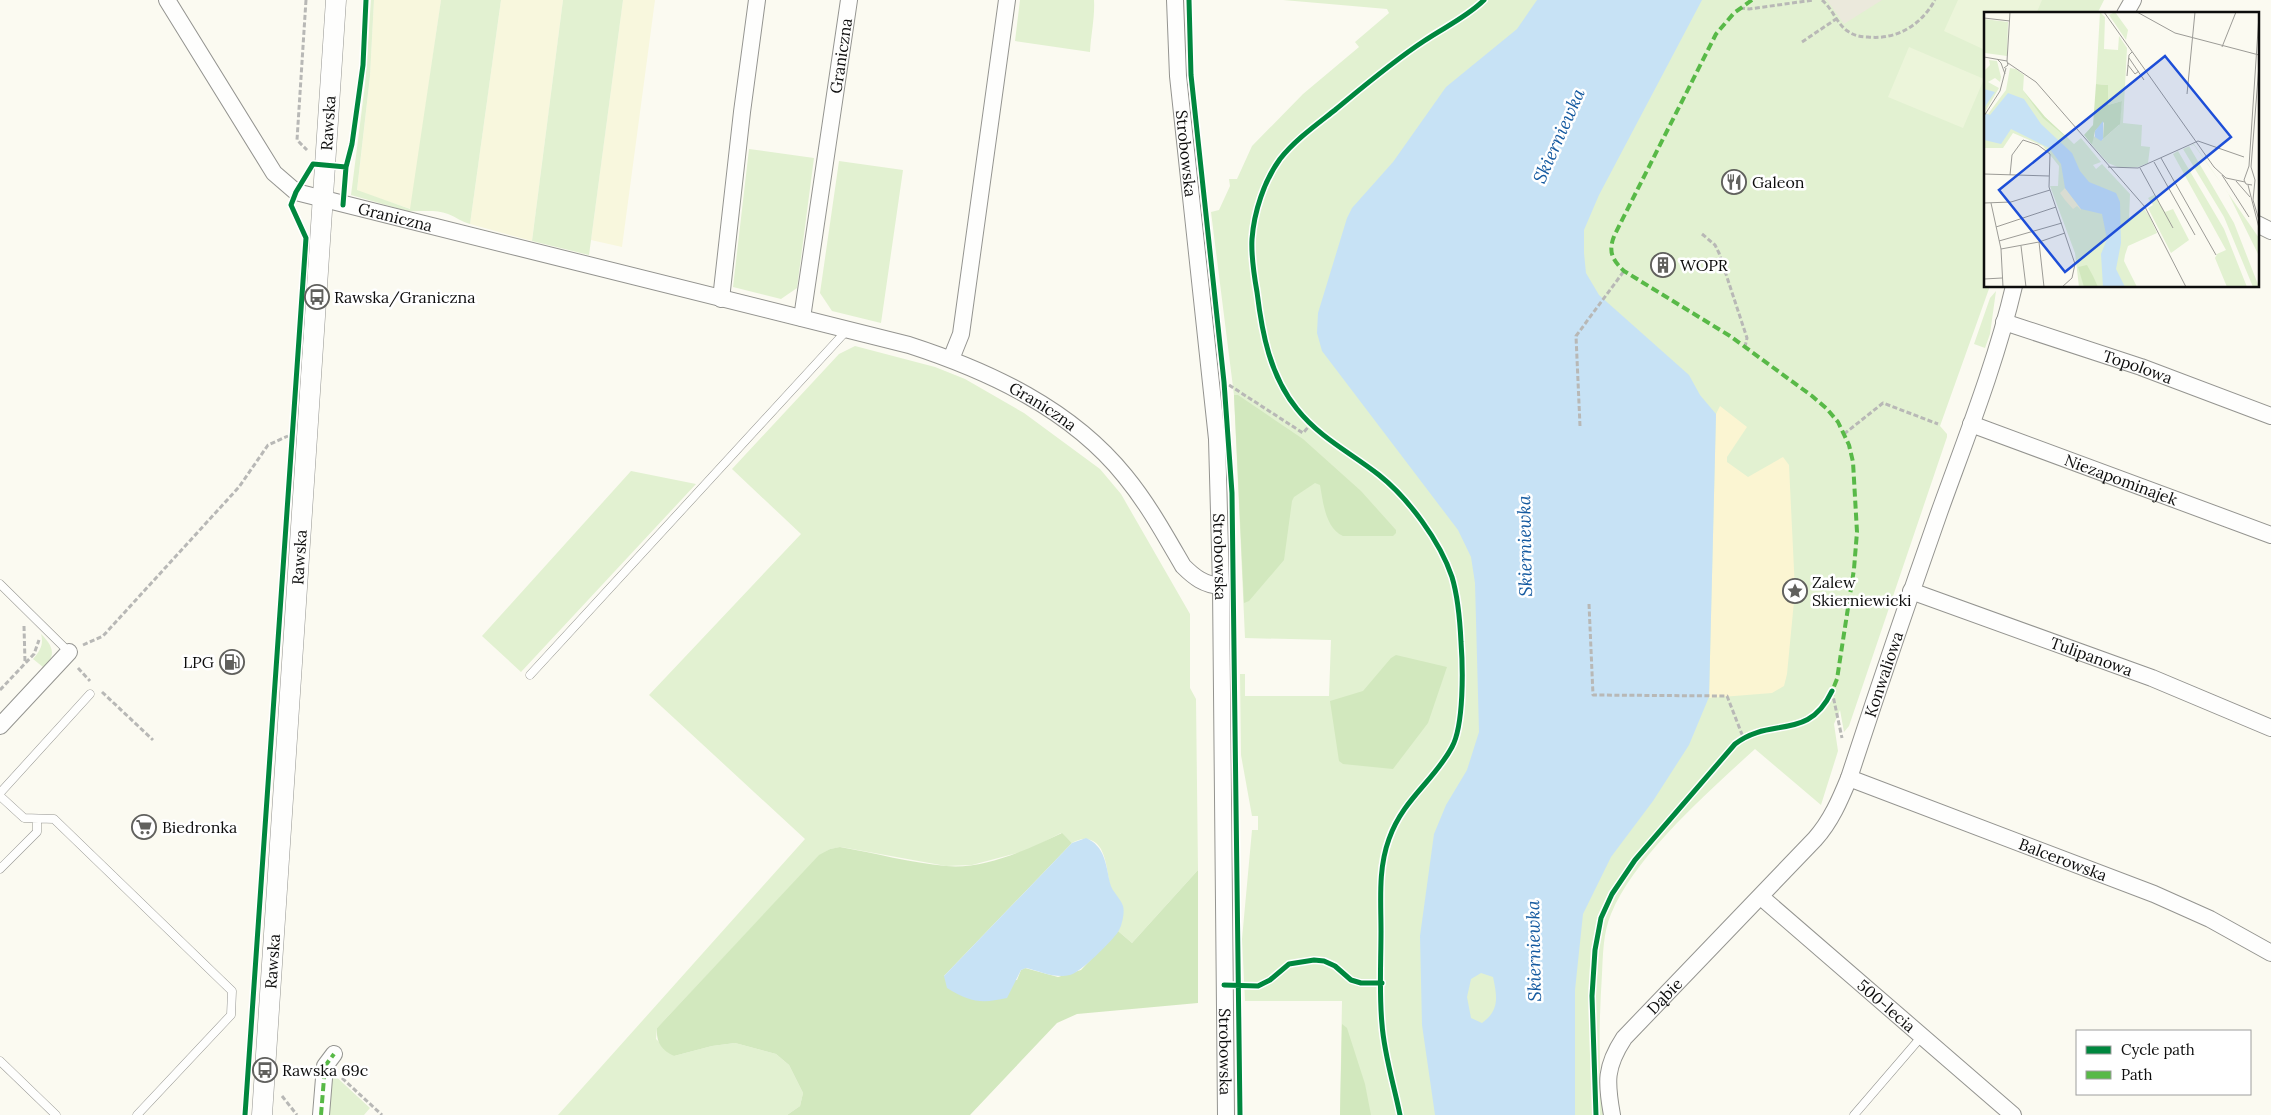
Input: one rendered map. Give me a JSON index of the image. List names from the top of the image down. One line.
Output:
{"streets":{"street":["Graniczna","Rawska","Strobowska","Topolowa","Niezapominajek","Tulipanowa","Konwaliowa","Balcerowska","Dąbie","500-lecia"]},"crossings":[["Graniczna","Rawska"],["Graniczna","Strobowska"],["Topolowa","Konwaliowa"],["Niezapominajek","Konwaliowa"],["Tulipanowa","Konwaliowa"],["Konwaliowa","Balcerowska"],["Konwaliowa","Dąbie"],["Konwaliowa","500-lecia"],["Dąbie","500-lecia"]],"water":["Skierniewka"],"places":{"restaurant":["Galeon"],"building":["WOPR"],"bus stop":["Rawska/Graniczna","Rawska 69c"],"place":["Zalew Skierniewicki"],"fuel station":["LPG"],"supermarket":["Biedronka"]},"legend":["Cycle path","Path"]}
